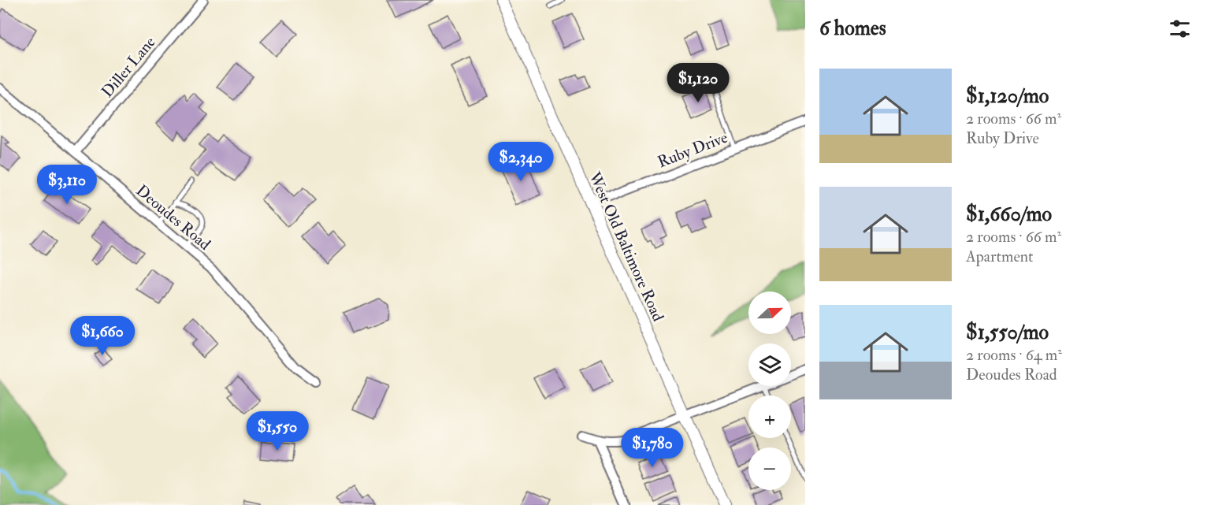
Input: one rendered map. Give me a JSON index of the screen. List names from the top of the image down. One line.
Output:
{"streets":{"street":["Diller Lane","Ruby Drive","Deoudes Road","West Old Baltimore Road"]},"crossings":[["Diller Lane","Deoudes Road"],["Ruby Drive","West Old Baltimore Road"]],"north":"right","page":{"heading":"6 homes","list":[{"name":"$1,120/mo","note":"2 rooms · 66 m² · Ruby Drive"},{"name":"$1,660/mo","note":"2 rooms · 66 m² · Apartment"},{"name":"$1,550/mo","note":"2 rooms · 64 m² · Deoudes Road"}],"price":["$1,120","$2,340","$3,110","$1,660","$1,550","$1,780"],"map_buttons":["+","−"]}}
